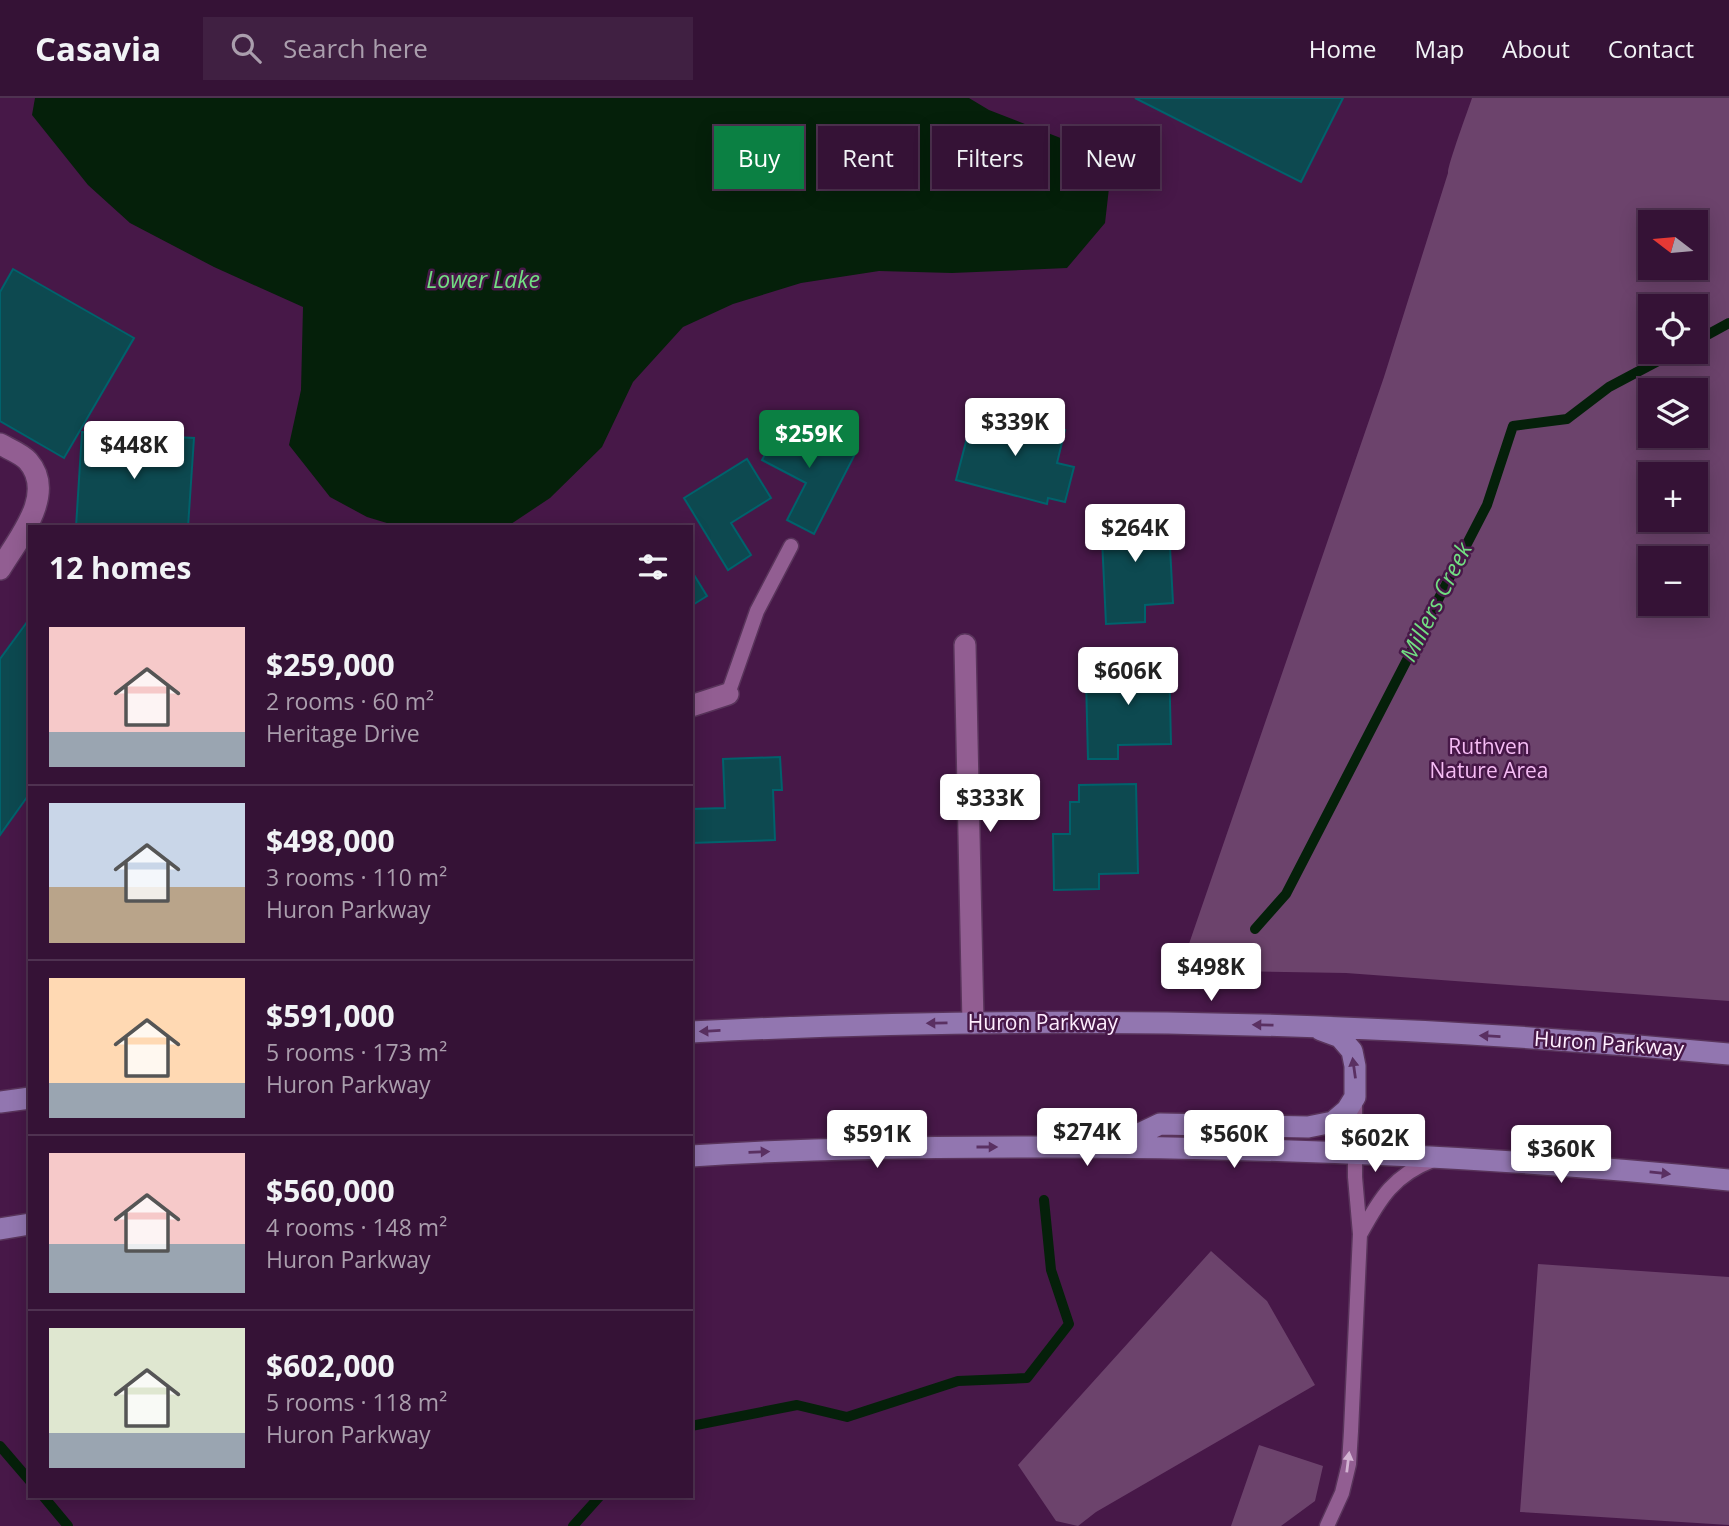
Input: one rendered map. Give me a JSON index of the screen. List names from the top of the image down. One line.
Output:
{"streets":{"main road":["Huron Parkway"]},"water":["Lower Lake","Millers Creek"],"parks":["Ruthven Nature Area"],"north":"left","page":{"header":"Casavia","search":"Search here","nav":["Home","Map","About","Contact"],"chip":["Buy","Rent","Filters","New"],"map_buttons":["+","−"],"price":["$339K","$259K","$448K","$264K","$606K","$333K","$498K","$274K","$591K","$560K","$602K","$360K"],"heading":"12 homes","list":[{"name":"$259,000","note":"2 rooms · 60 m² · Heritage Drive"},{"name":"$498,000","note":"3 rooms · 110 m² · Huron Parkway"},{"name":"$591,000","note":"5 rooms · 173 m² · Huron Parkway"},{"name":"$560,000","note":"4 rooms · 148 m² · Huron Parkway"},{"name":"$602,000","note":"5 rooms · 118 m² · Huron Parkway"}]}}
